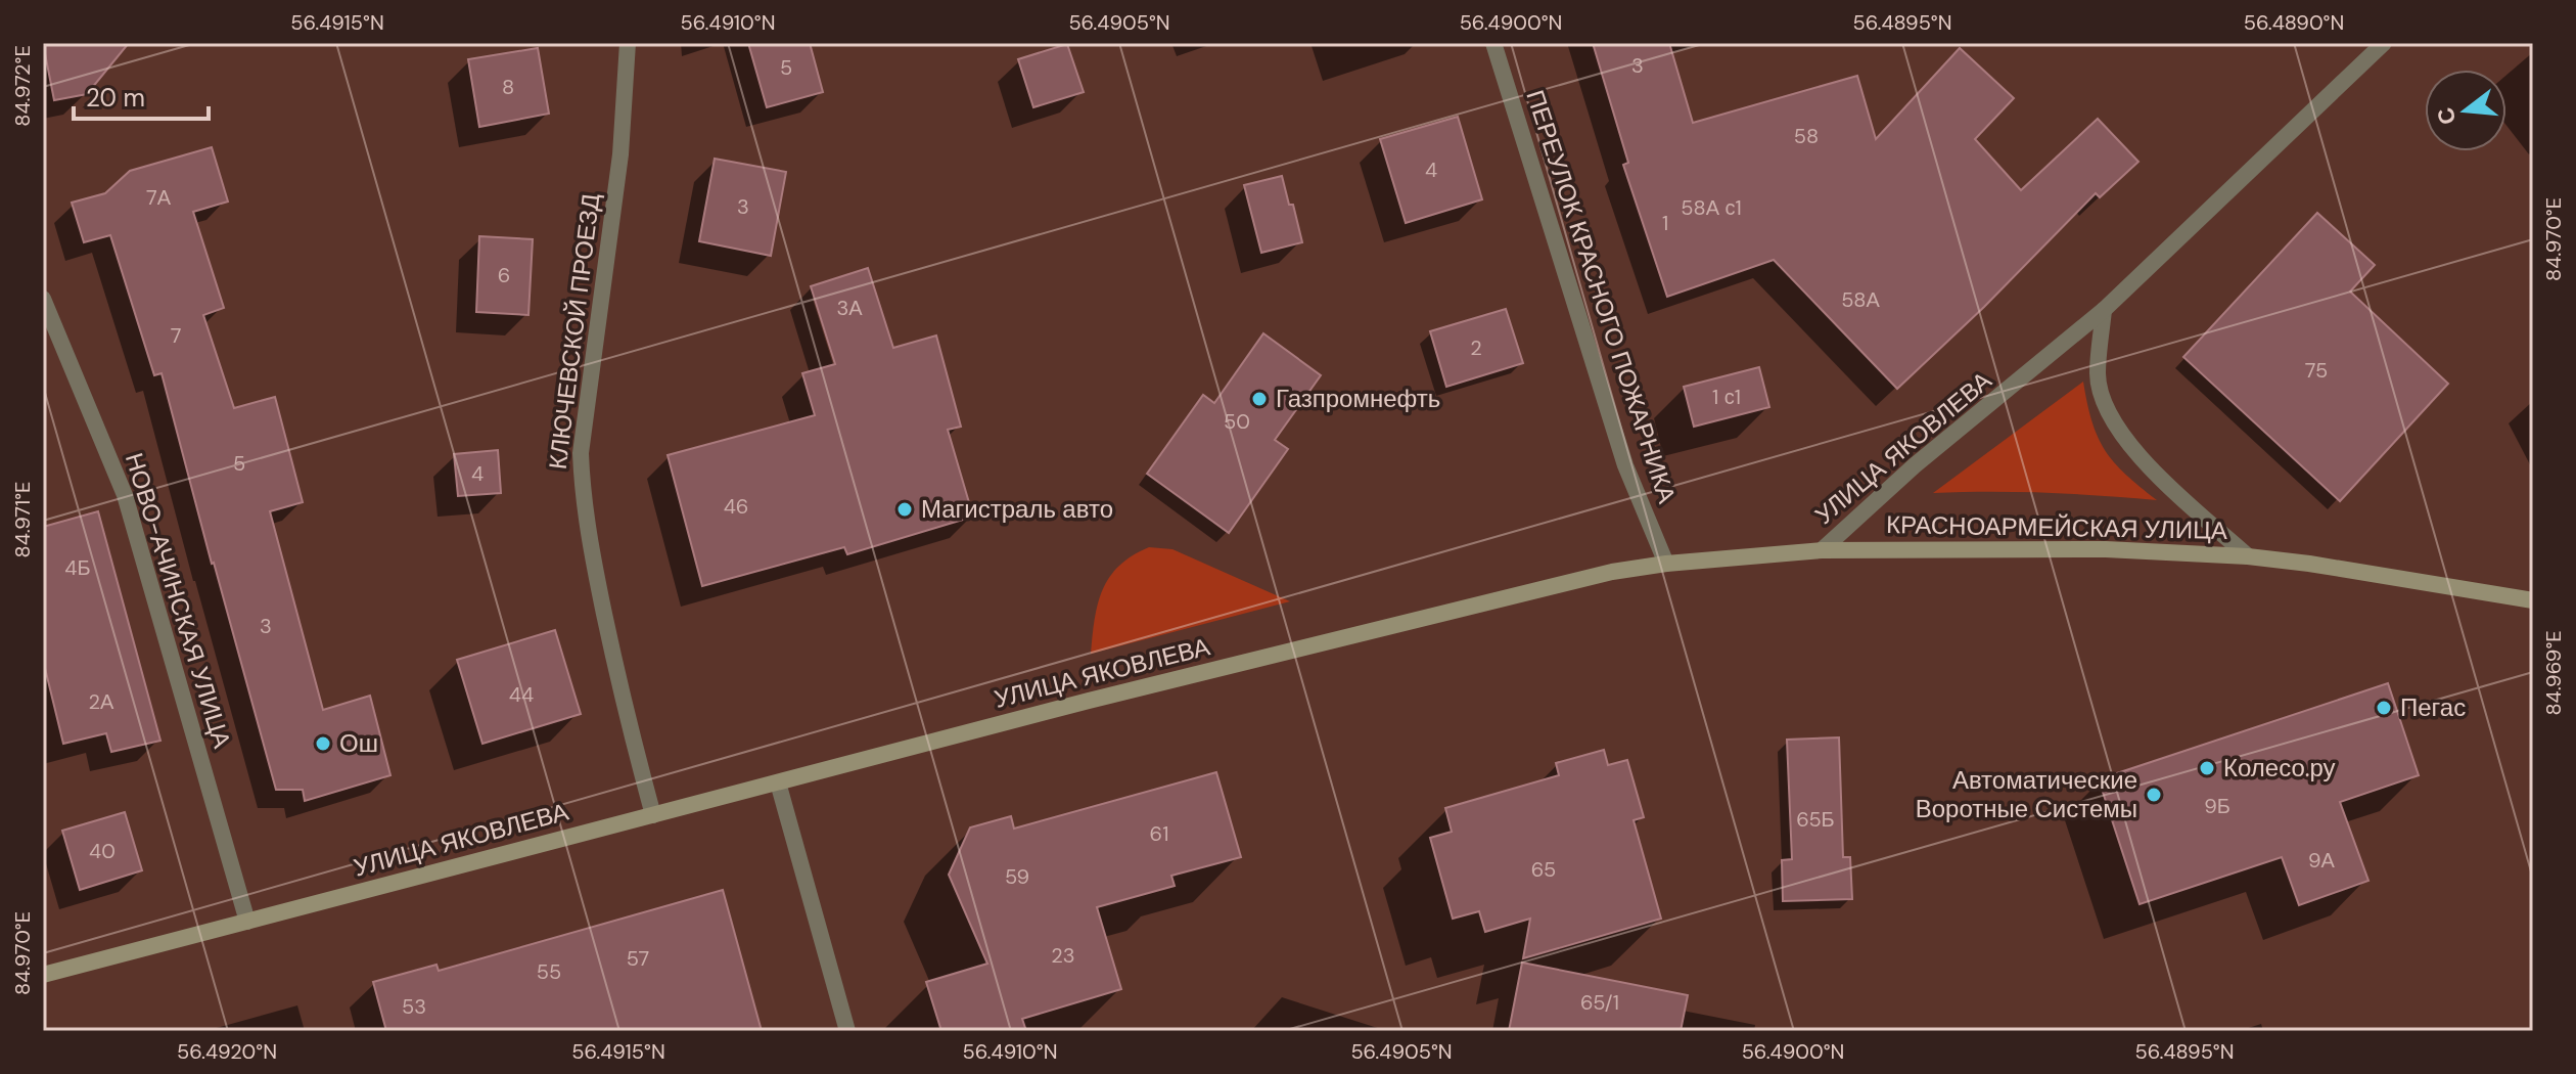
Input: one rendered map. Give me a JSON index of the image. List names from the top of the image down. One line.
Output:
{"streets":{"main road":["УЛИЦА ЯКОВЛЕВА","КРАСНОАРМЕЙСКАЯ УЛИЦА"],"street":["ПЕРЕУЛОК КРАСНОГО ПОЖАРНИКА","КЛЮЧЕВСКОЙ ПРОЕЗД","НОВО-АЧИНСКАЯ УЛИЦА"]},"crossings":[["ПЕРЕУЛОК КРАСНОГО ПОЖАРНИКА","УЛИЦА ЯКОВЛЕВА"],["КЛЮЧЕВСКОЙ ПРОЕЗД","УЛИЦА ЯКОВЛЕВА"],["УЛИЦА ЯКОВЛЕВА","КРАСНОАРМЕЙСКАЯ УЛИЦА"],["УЛИЦА ЯКОВЛЕВА","НОВО-АЧИНСКАЯ УЛИЦА"]],"places":["Газпромнефть","Магистраль авто","Пегас","Ош","Колесо.ру","Автоматические Воротные Системы"],"house_numbers":["3","5","8","58","4","7А","3","58А с1","1","6","58А","3А","7","2","75","1 с1","50","5","4","46","4Б","3","44","2А","9Б","65Б","61","40","9А","65","59","23","57","55","65/1","53"],"scale_bar":"20 m","north":"left","coordinates":["56.4915°N","56.4910°N","56.4905°N","56.4900°N","56.4895°N","56.4890°N","84.972°E","84.970°E","84.971°E","84.969°E","56.4920°N"]}
